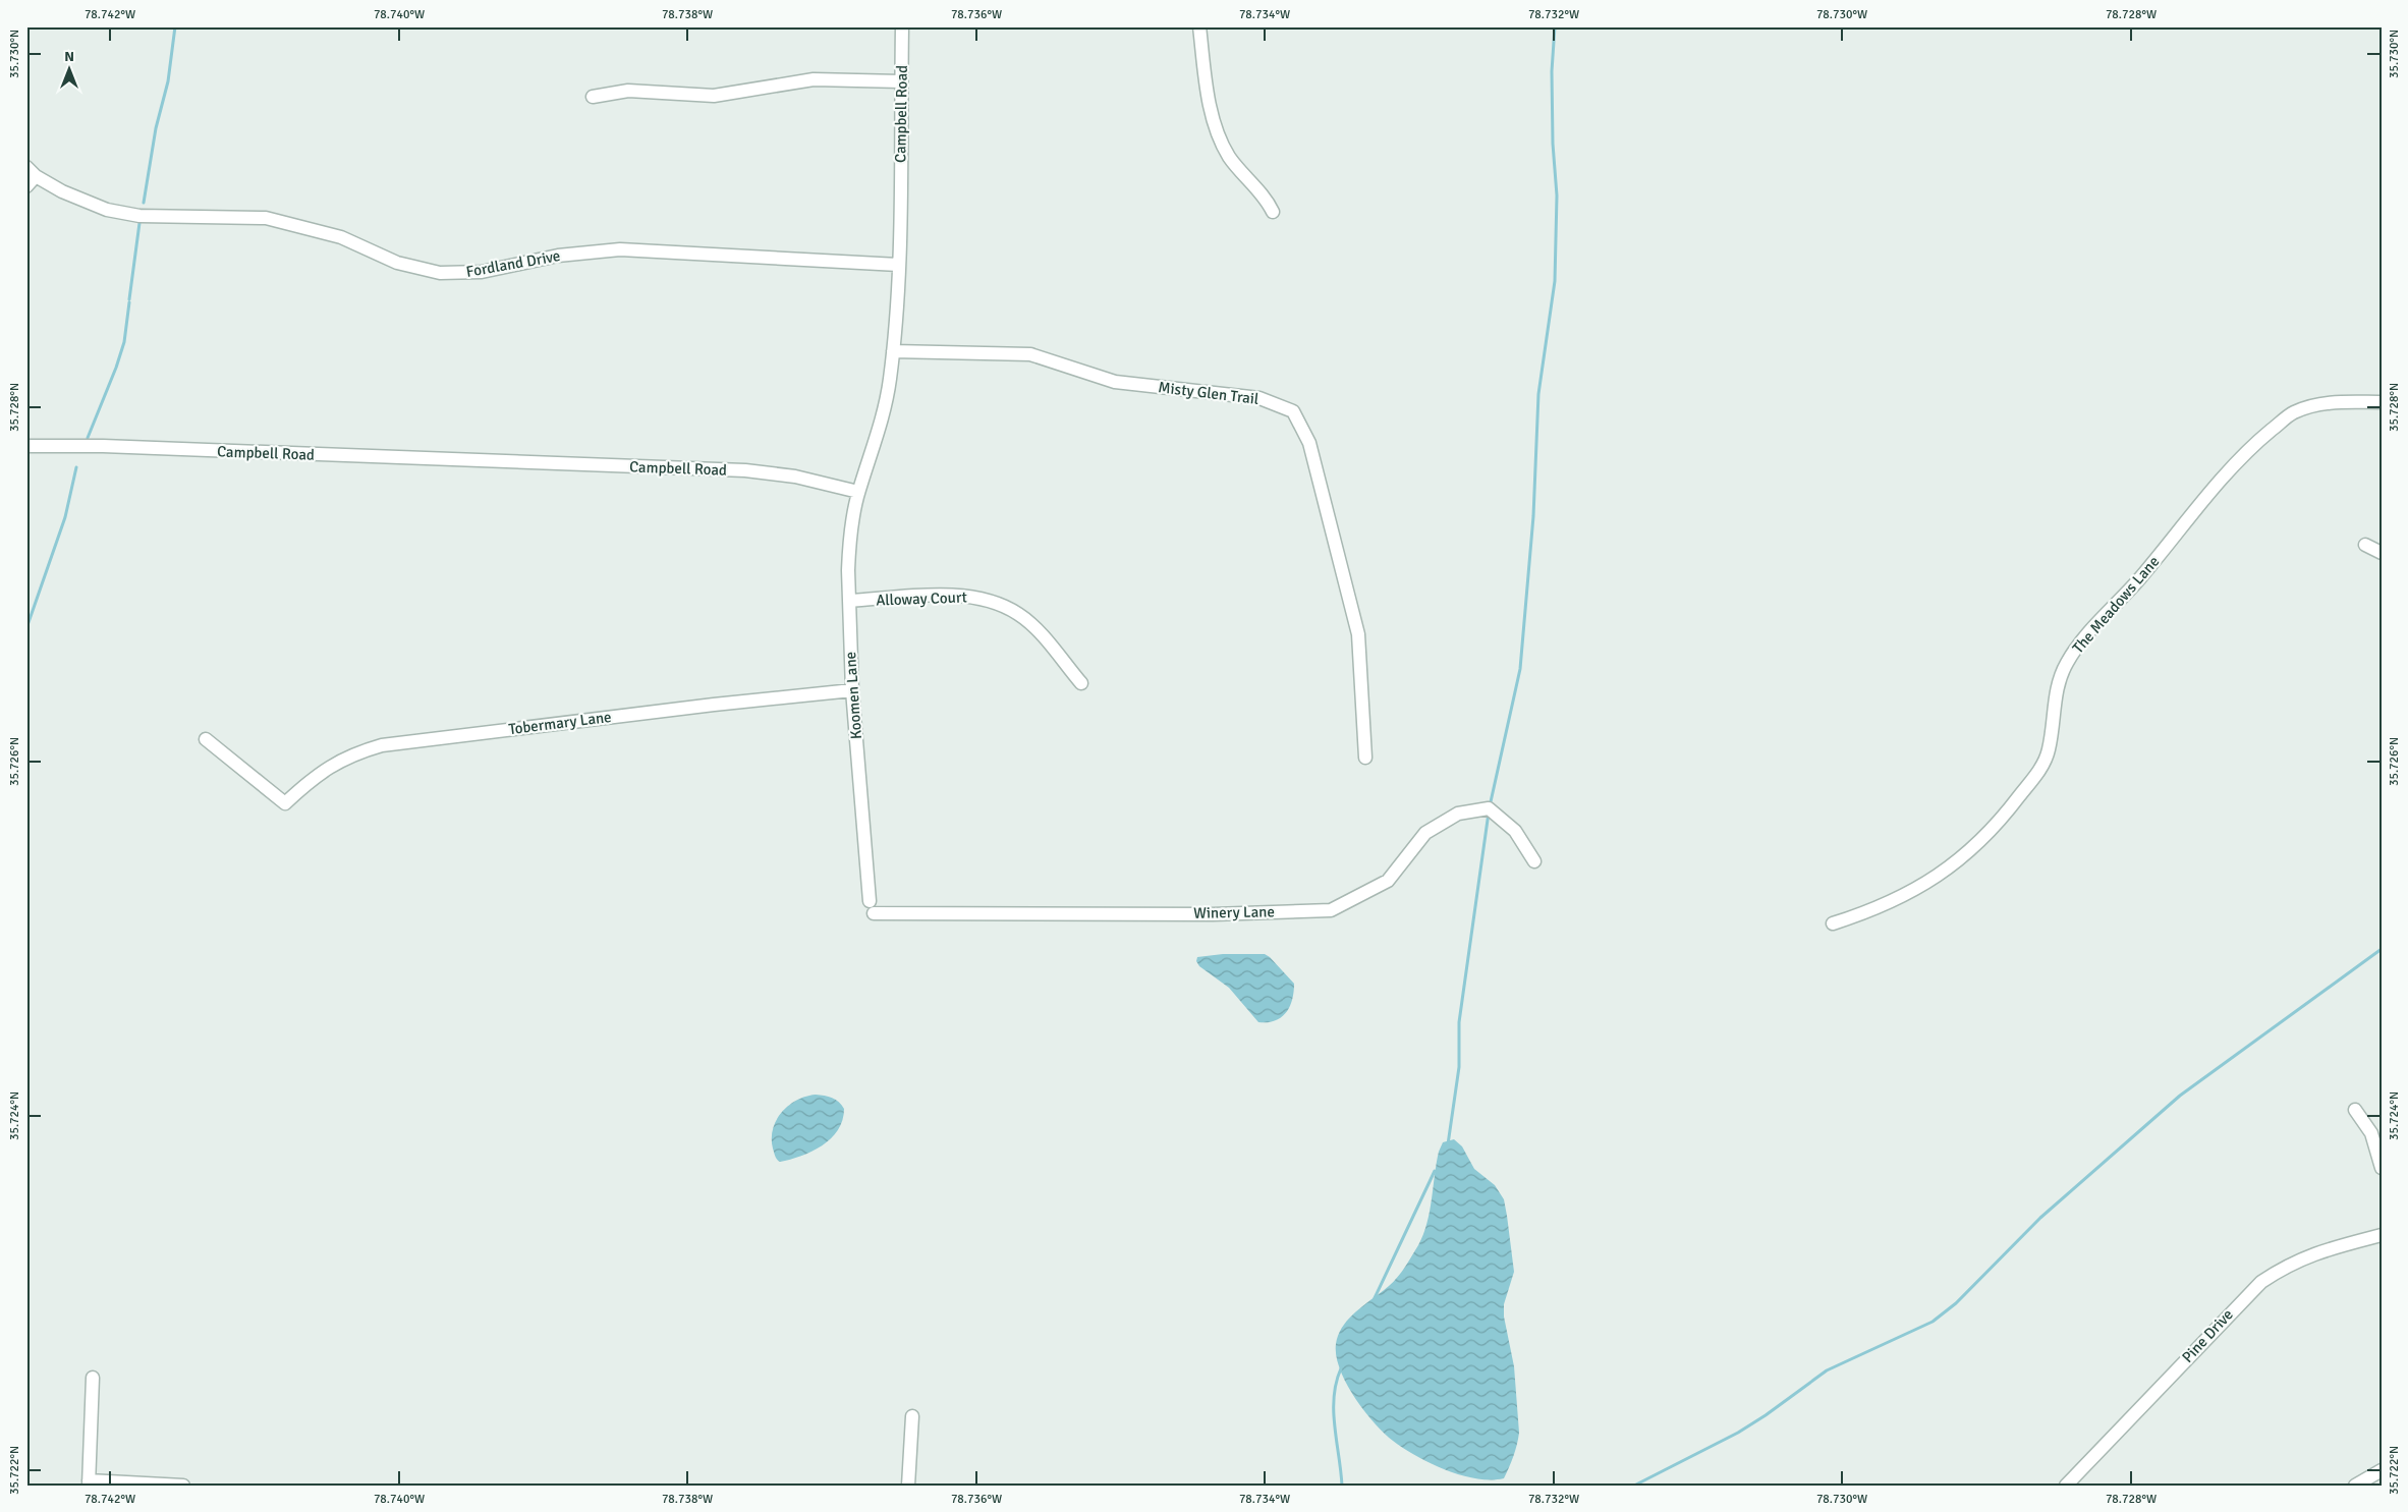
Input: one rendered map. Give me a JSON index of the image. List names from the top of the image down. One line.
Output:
{"streets":{"street":["Campbell Road","Fordland Drive","Misty Glen Trail","Alloway Court","The Meadows Lane","Koomen Lane","Tobermary Lane","Winery Lane","Pine Drive"]},"crossings":[["Campbell Road","Fordland Drive"],["Campbell Road","Misty Glen Trail"],["Campbell Road","Koomen Lane"],["Alloway Court","Koomen Lane"],["Koomen Lane","Tobermary Lane"]],"north":"top","coordinates":["78.742°W","78.740°W","78.738°W","78.736°W","78.734°W","78.732°W","78.730°W","78.728°W","35.730°N","35.728°N","35.726°N","35.724°N","35.722°N"]}
